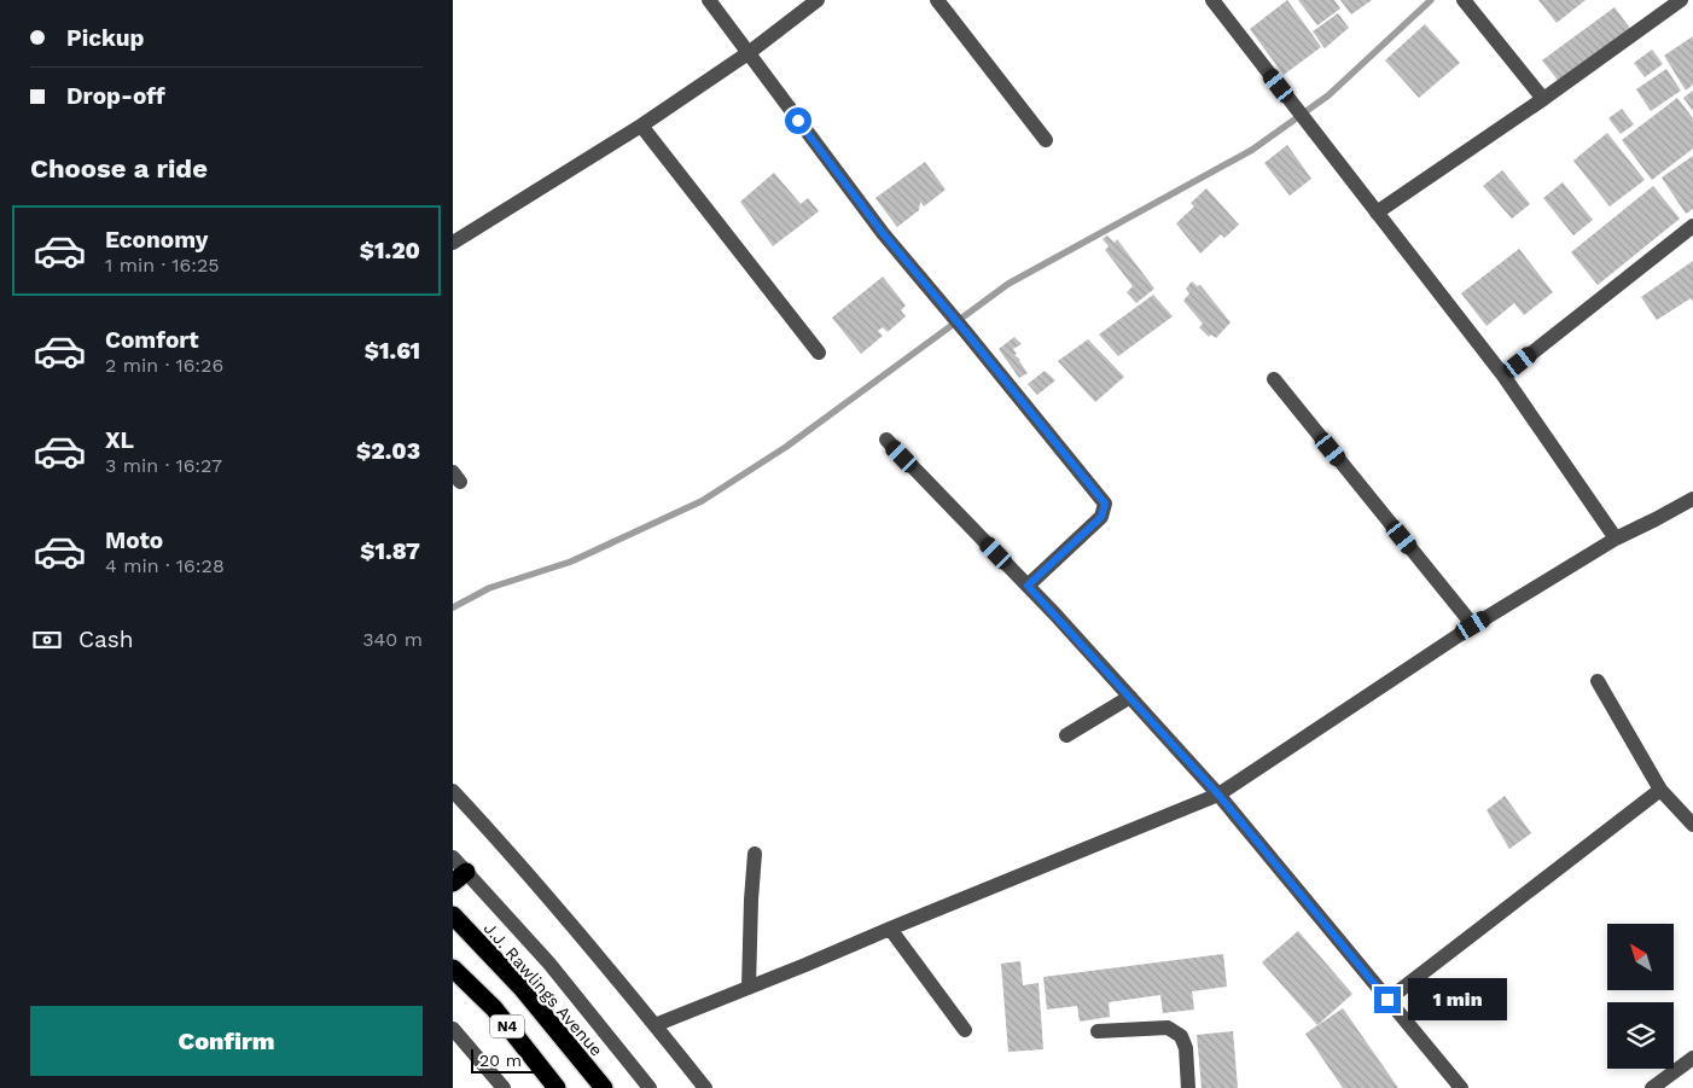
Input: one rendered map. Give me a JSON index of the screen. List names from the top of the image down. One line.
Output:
{"streets":{"highway":["J.J. Rawlings Avenue","N4"]},"scale_bar":"20 m","north":"top left","page":{"banner":["Pickup","Drop-off"],"heading":"Choose a ride","list":[{"name":"Economy","note":"1 min · 16:25","value":"$1.20"},{"name":"Comfort","note":"2 min · 16:26","value":"$1.61"},{"name":"XL","note":"3 min · 16:27","value":"$2.03"},{"name":"Moto","note":"4 min · 16:28","value":"$1.87"}],"pay":["Cash","340 m"],"bubble":"1 min","buttons":"Confirm","scale":"20 m"}}
